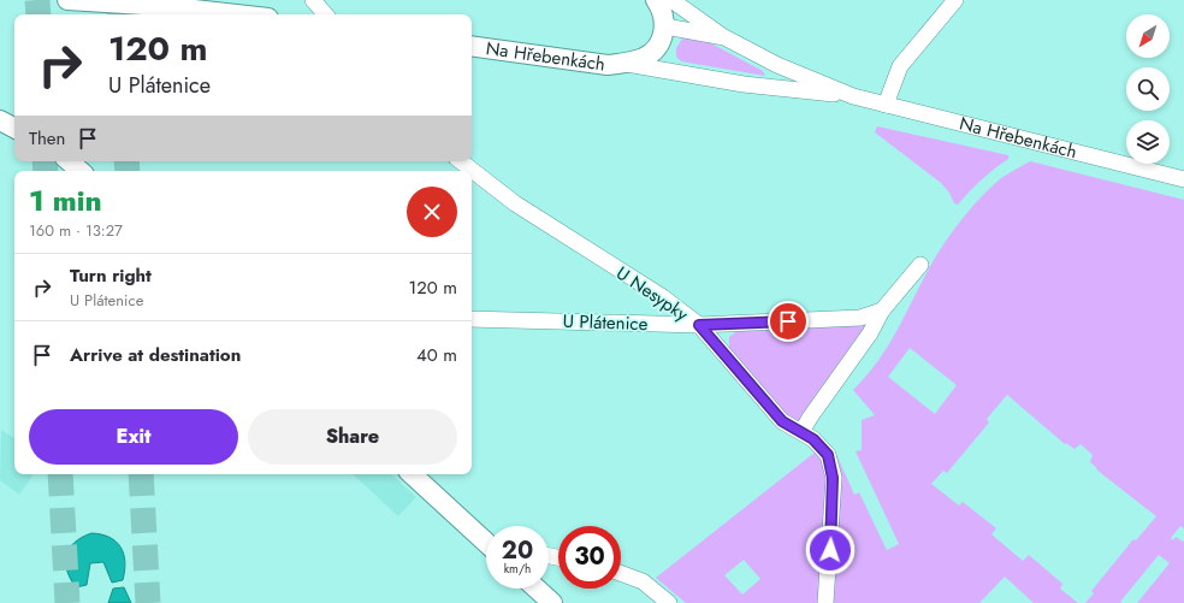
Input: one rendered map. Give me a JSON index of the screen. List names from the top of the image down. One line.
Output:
{"streets":{"street":["Na Hřebenkách","U Nesypky","U Plátenice"]},"crossings":[["U Nesypky","U Plátenice"]],"north":"bottom left","page":{"turn":["120 m","U Plátenice"],"then":"Then","heading":["1 min","160 m · 13:27"],"list":[{"name":"Turn right","note":"U Plátenice","value":"120 m"},{"name":"Arrive at destination","value":"40 m"}],"buttons":["Exit","Share"],"speed":"20 km/h","limit":"30"}}
